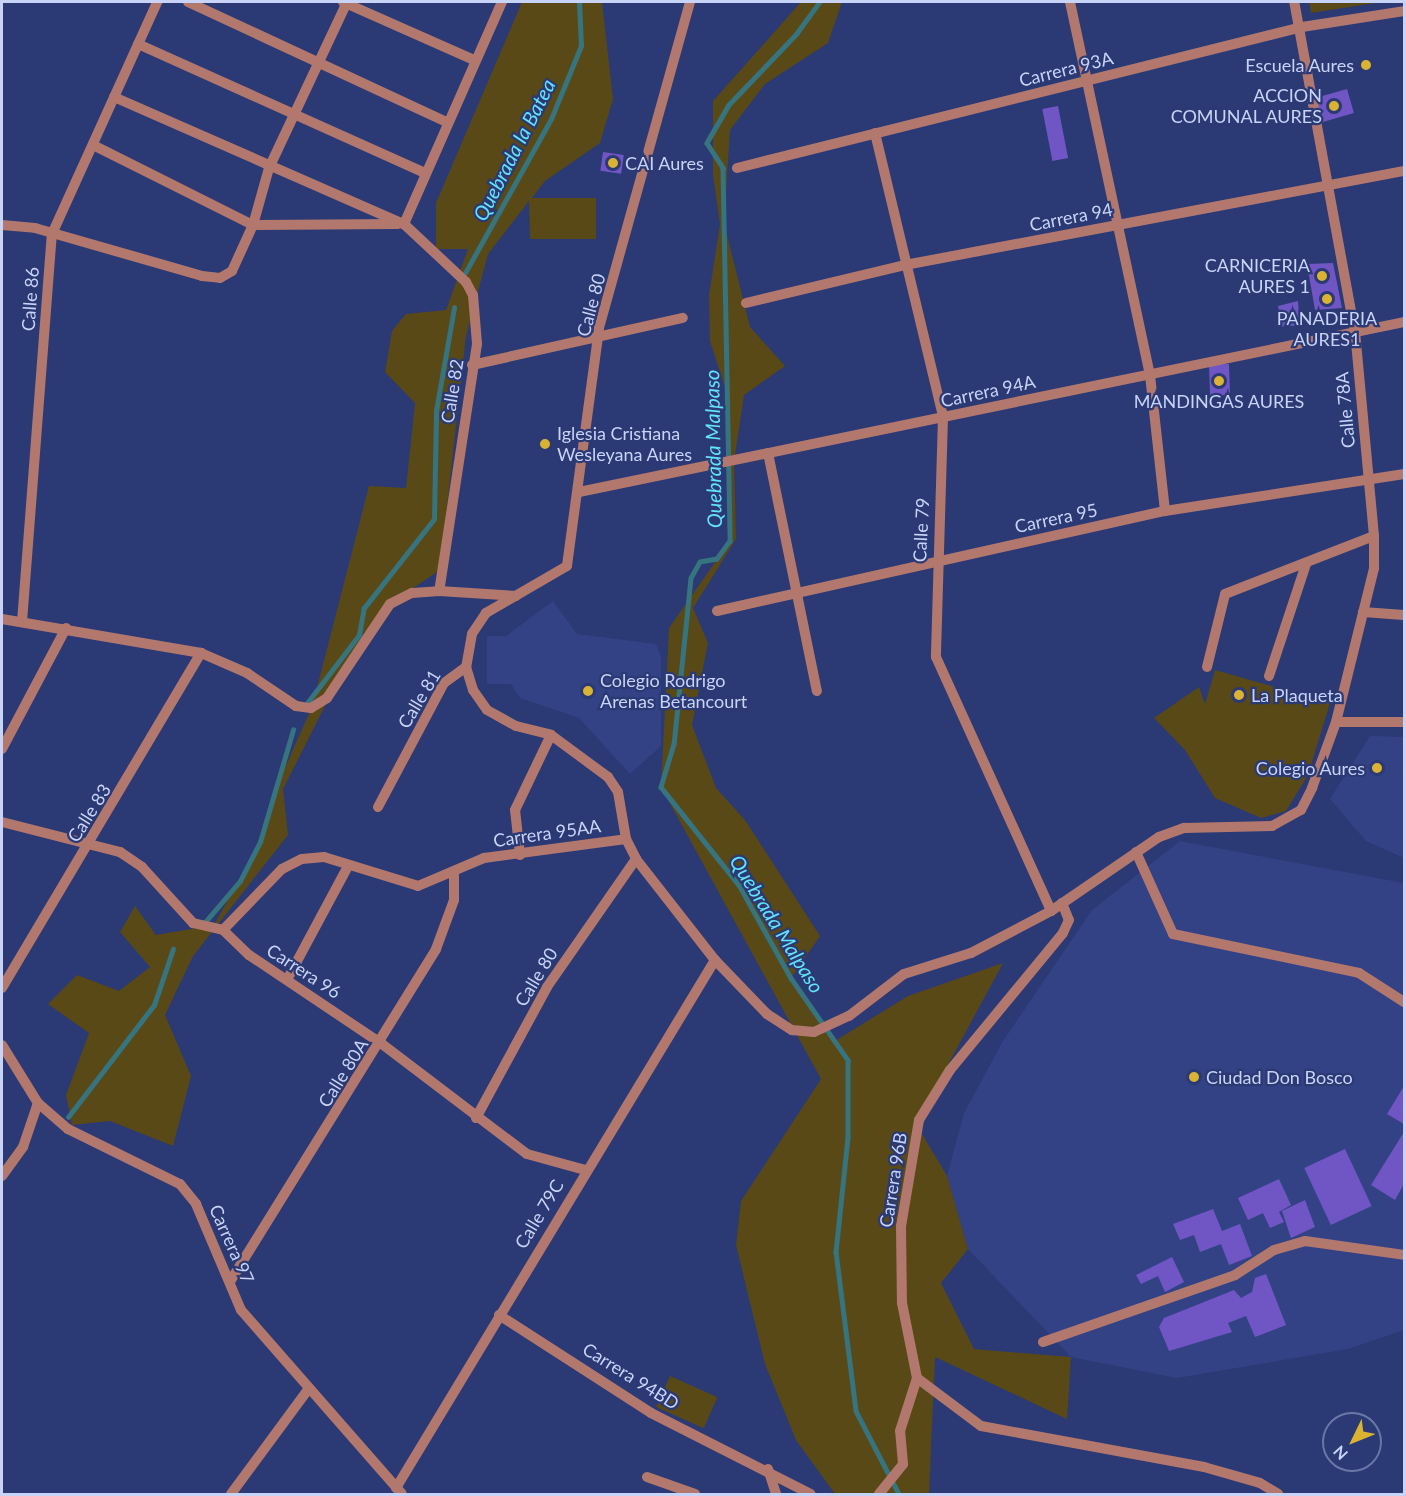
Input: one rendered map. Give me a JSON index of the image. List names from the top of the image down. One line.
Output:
{"streets":{"street":["Carrera 93A","Carrera 94","Calle 86","Calle 80","Calle 82","Carrera 94A","Calle 78A","Carrera 95","Calle 79","Calle 81","Calle 83","Carrera 95AA","Carrera 96","Calle 80A","Carrera 96B","Calle 79C","Carrera 97","Carrera 94BD"]},"crossings":[["Carrera 93A","Calle 78A"],["Carrera 93A","Calle 79"],["Carrera 94","Calle 78A"],["Carrera 94","Calle 79"],["Calle 86","Calle 82"],["Calle 80","Carrera 94A"],["Calle 80","Calle 81"],["Calle 80","Carrera 96"],["Carrera 94A","Calle 78A"],["Carrera 94A","Calle 79"],["Calle 78A","Carrera 95"],["Carrera 95","Calle 79"],["Carrera 95AA","Carrera 96"],["Carrera 95AA","Calle 80A"],["Carrera 96","Calle 80A"],["Carrera 96","Calle 79C"],["Calle 80A","Carrera 97"],["Calle 79C","Carrera 97"],["Calle 79C","Carrera 94BD"]],"water":["Quebrada la Batea","Quebrada Malpaso"],"places":["Escuela Aures","ACCION COMUNAL AURES","CAI Aures","CARNICERIA AURES 1","PANADERIA AURES1","MANDINGAS AURES","Iglesia Cristiana Wesleyana Aures","Colegio Rodrigo Arenas Betancourt","La Plaqueta","Colegio Aures","Ciudad Don Bosco"],"north":"bottom left"}
